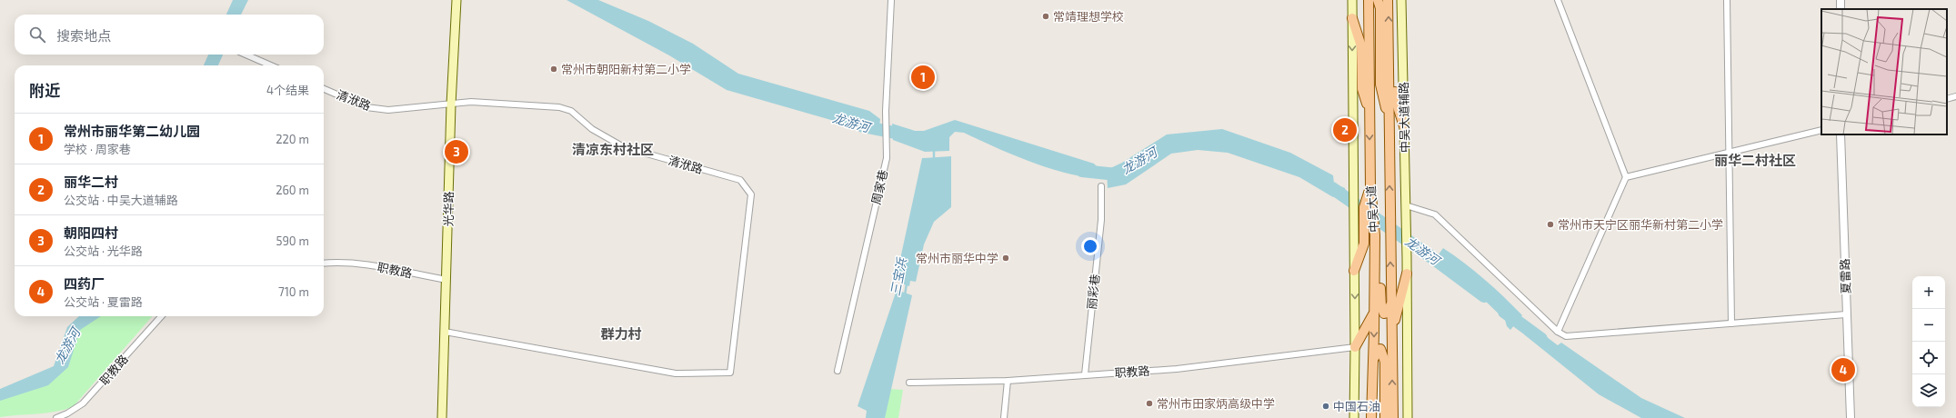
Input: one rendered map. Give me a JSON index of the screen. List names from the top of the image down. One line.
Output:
{"streets":{"main road":["中吴大道辅路","光华路","中吴大道"],"street":["清洑路","周家巷","职教路","夏雷路","丽彩巷"]},"crossings":[["清洑路","光华路"],["光华路","职教路"],["职教路","丽彩巷"]],"districts":["清凉东村社区","丽华二村社区","群力村"],"water":["龙游河","三宝浜"],"places":["常靖理想学校","常州市朝阳新村第二小学","常州市天宁区丽华新村第二小学","常州市丽华中学","常州市田家炳高级中学","中国石油"],"page":{"search":"搜索地点","pins":["1","2","3","4"],"heading":["附近","4个结果"],"list":[{"mark":"1","name":"常州市丽华第二幼儿园","note":"学校 · 周家巷","value":"220 m"},{"mark":"2","name":"丽华二村","note":"公交站 · 中吴大道辅路","value":"260 m"},{"mark":"3","name":"朝阳四村","note":"公交站 · 光华路","value":"590 m"},{"mark":"4","name":"四药厂","note":"公交站 · 夏雷路","value":"710 m"}],"map_buttons":["+","−"]}}
